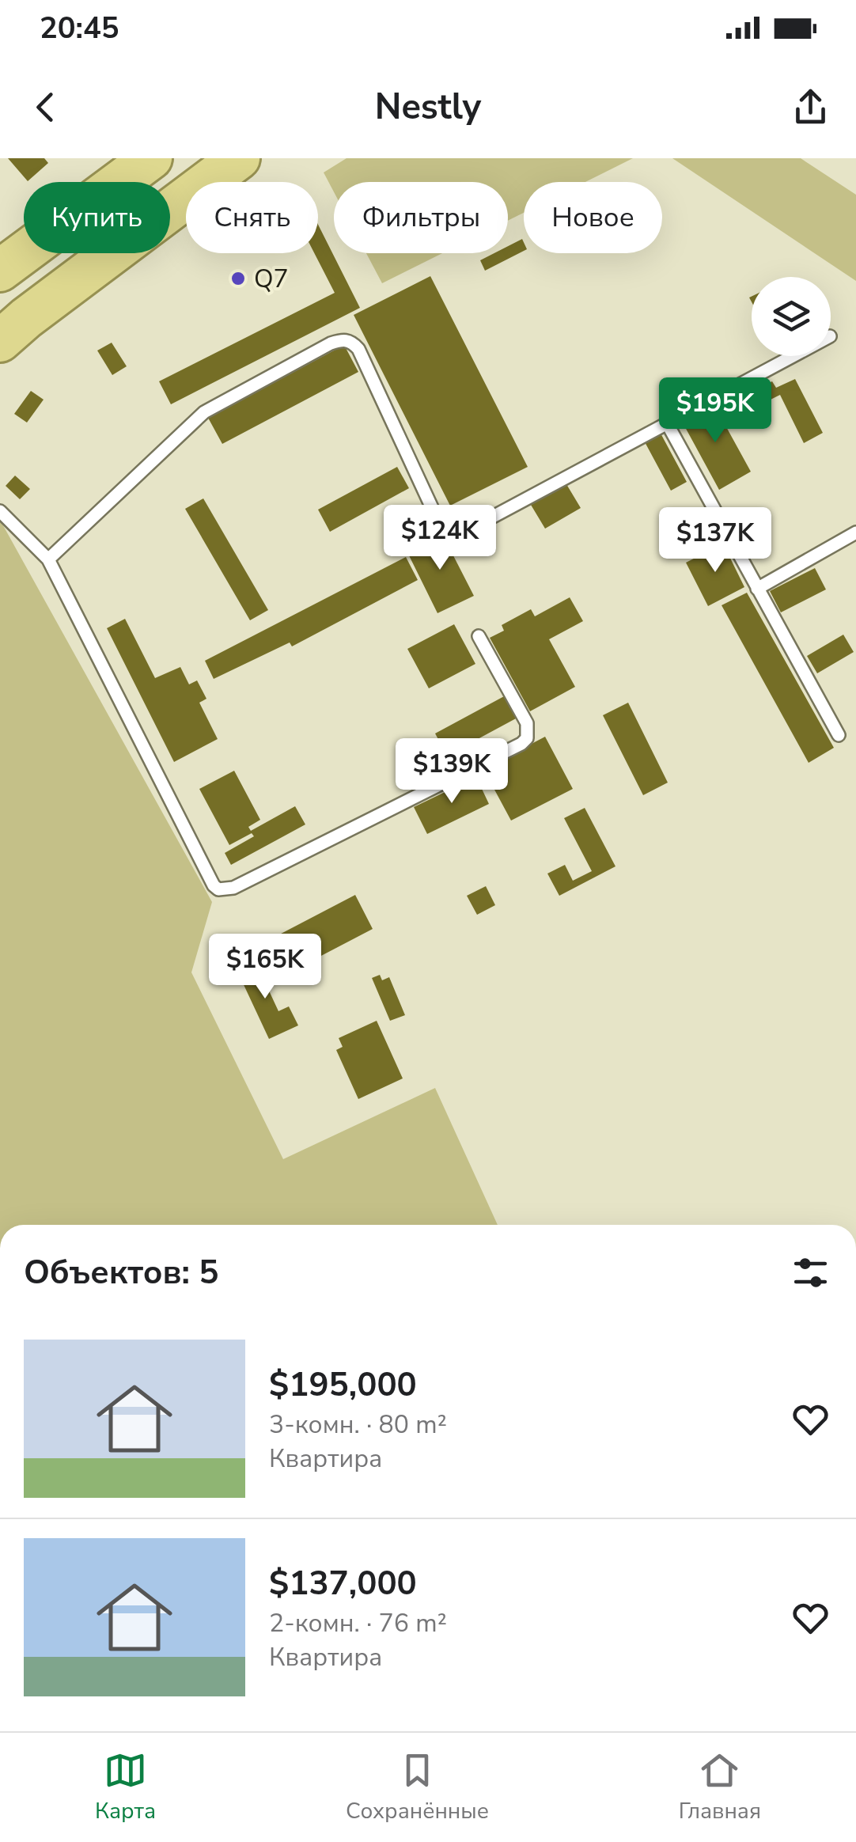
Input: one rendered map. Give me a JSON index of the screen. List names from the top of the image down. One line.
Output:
{"places":["Q7"],"page":{"status":"20:45","header":"Nestly","chip":["Купить","Снять","Фильтры","Новое"],"price":["$195K","$124K","$137K","$139K","$165K"],"heading":"Объектов: 5","list":[{"name":"$195,000","note":"3-комн. · 80 m² · Квартира"},{"name":"$137,000","note":"2-комн. · 76 m² · Квартира"}],"tabs":["Карта","Сохранённые","Главная"]}}
